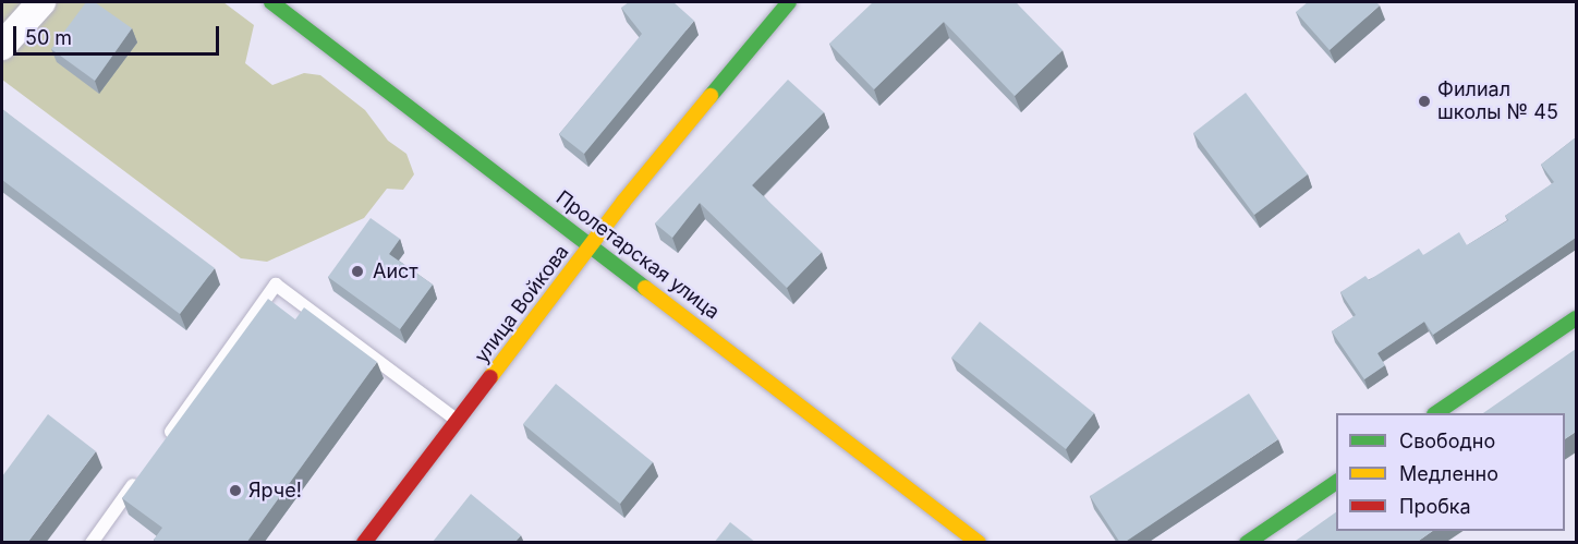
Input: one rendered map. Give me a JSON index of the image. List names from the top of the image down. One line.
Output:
{"streets":{"street":["Пролетарская улица","улица Войкова"]},"crossings":[["Пролетарская улица","улица Войкова"]],"places":["Филиал школы № 45","Аист","Ярче!"],"legend":["Свободно","Медленно","Пробка"],"scale_bar":"50 m"}
